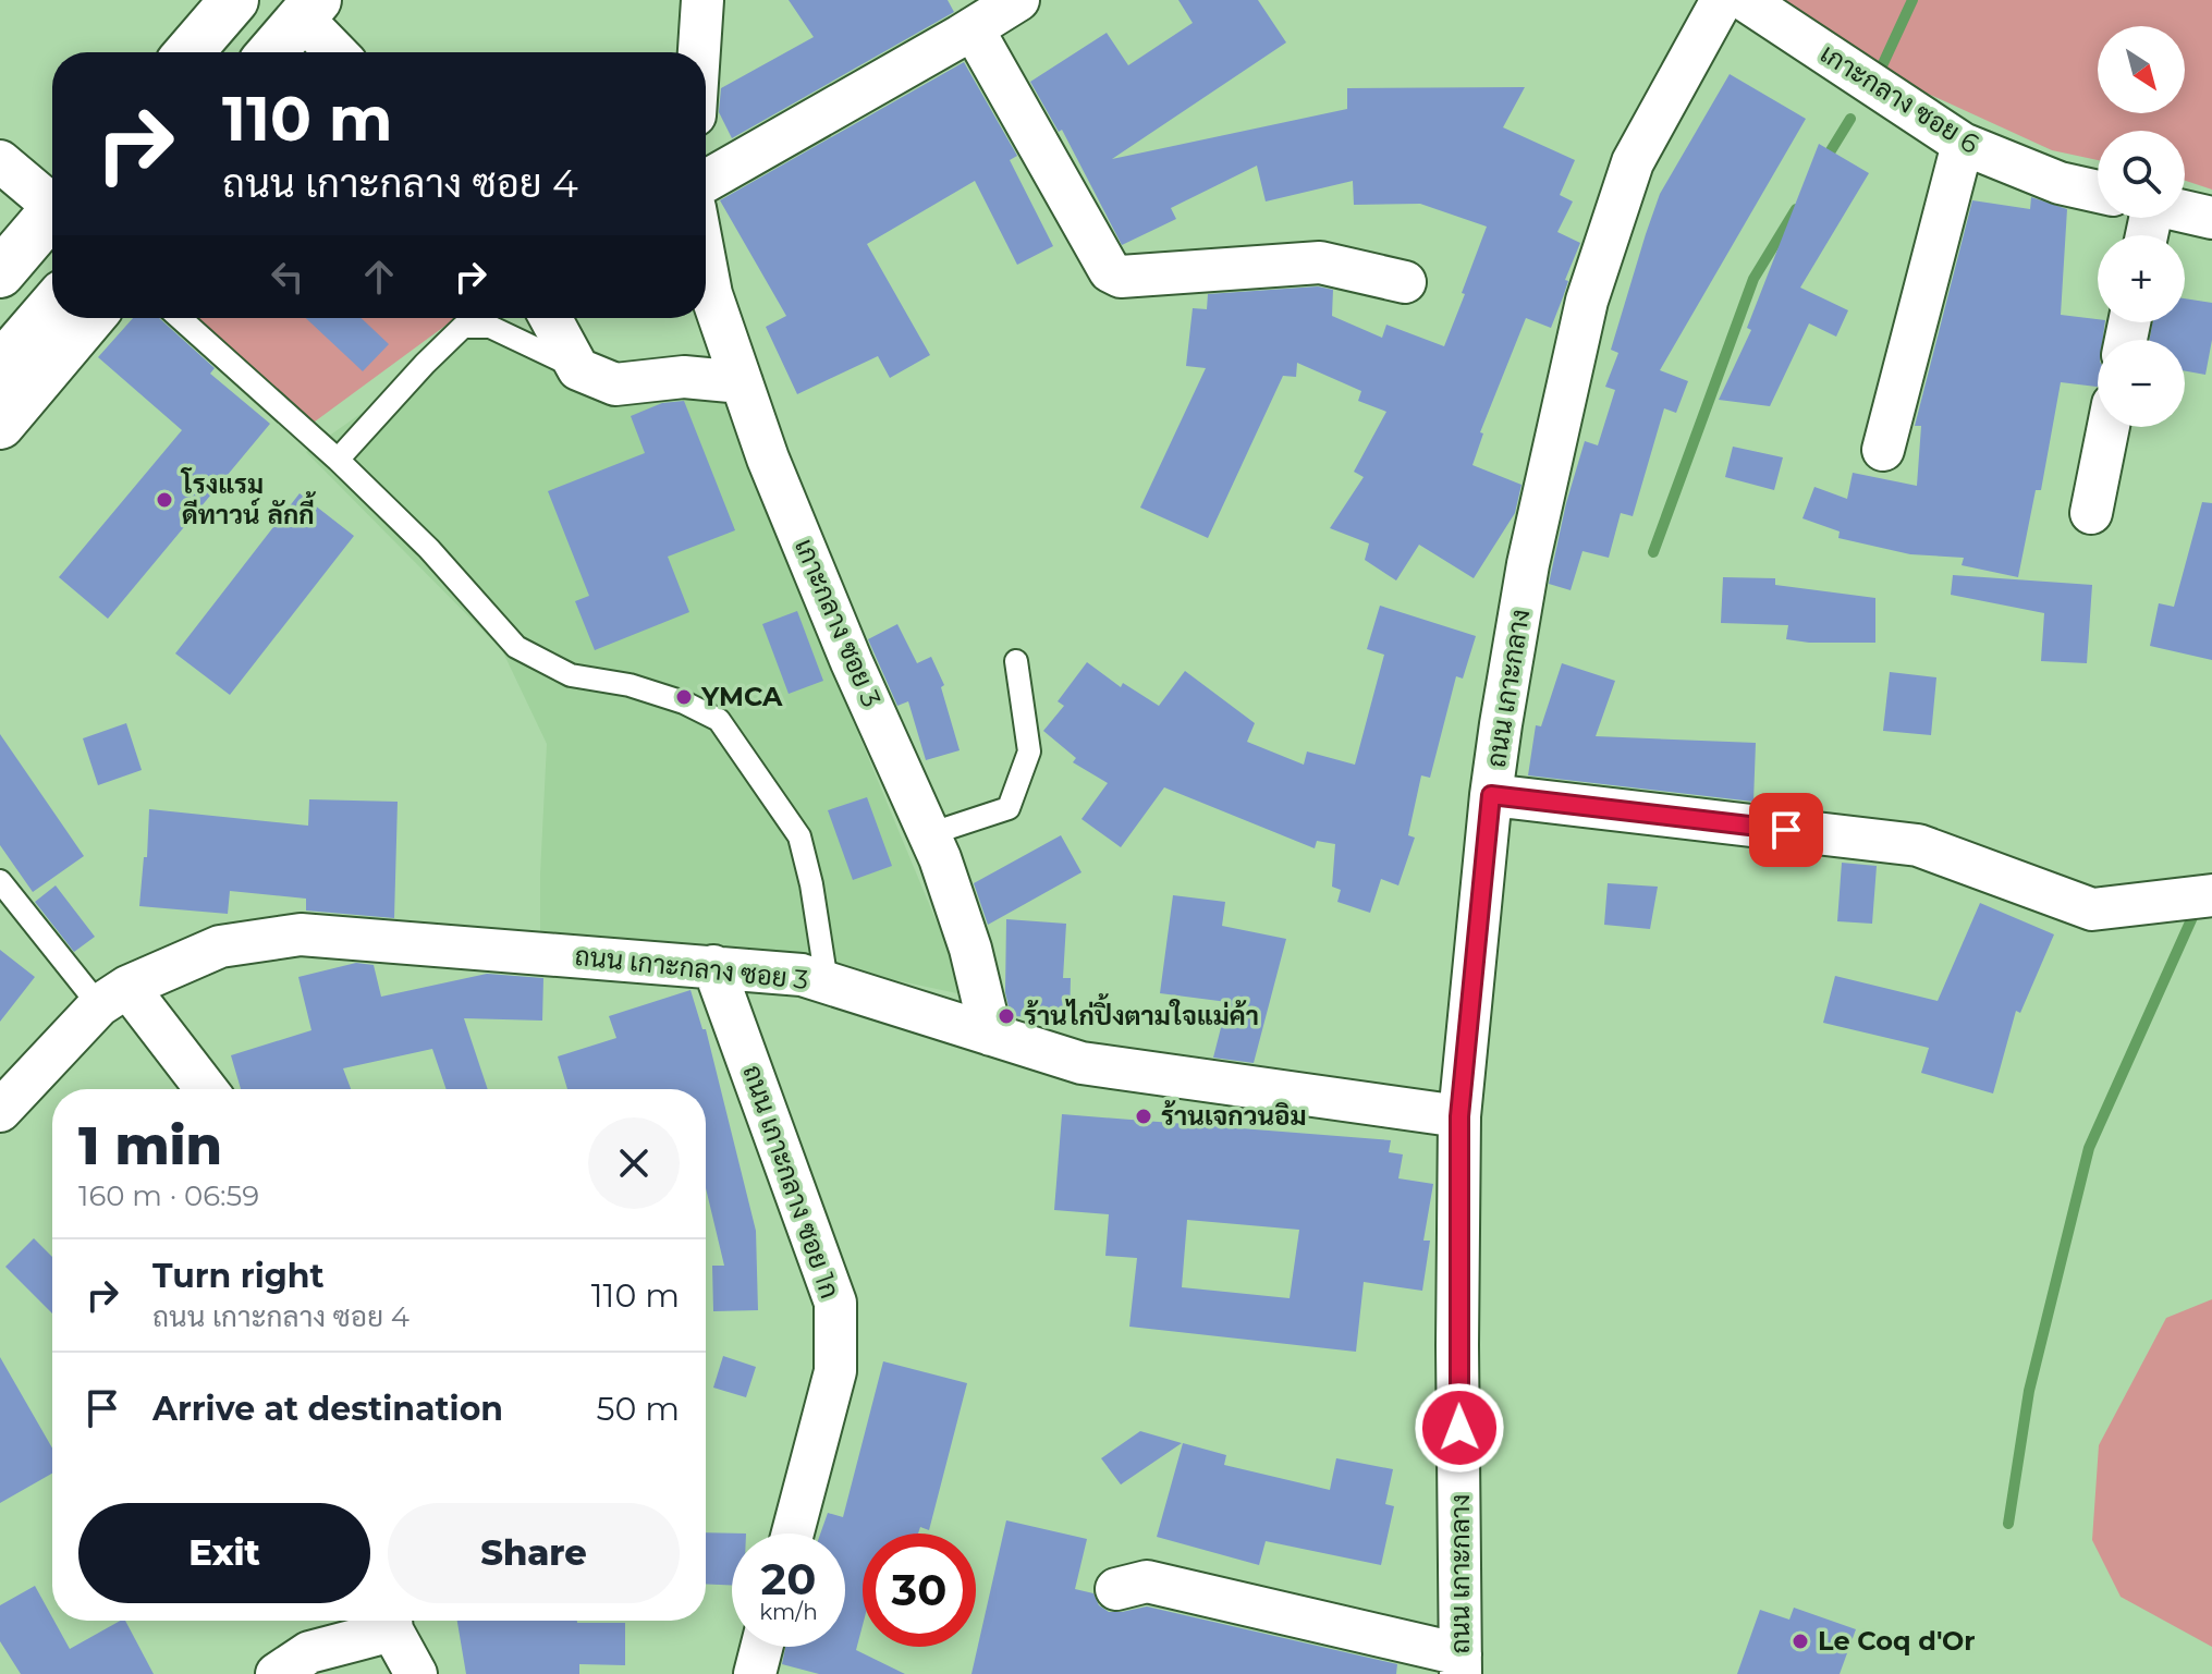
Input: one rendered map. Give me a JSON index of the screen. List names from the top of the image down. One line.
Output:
{"streets":{"street":["เกาะกลาง ซอย 6","เกาะกลาง ซอย 3","ถนน เกาะกลาง","ถนน เกาะกลาง ซอย 3","ถนน เกาะกลาง ซอย 1ก"]},"crossings":[["เกาะกลาง ซอย 3","ถนน เกาะกลาง ซอย 3"],["ถนน เกาะกลาง","ถนน เกาะกลาง ซอย 3"],["ถนน เกาะกลาง ซอย 3","ถนน เกาะกลาง ซอย 1ก"]],"places":["โรงแรม ดีทาวน์ ลักกี้","YMCA","ร้านไก่ปิ้งตามใจแม่ค้า","ร้านเจกวนอิม","Le Coq d'Or"],"north":"bottom right","page":{"map_buttons":["+","−"],"turn":["110 m","ถนน เกาะกลาง ซอย 4"],"heading":["1 min","160 m · 06:59"],"list":[{"name":"Turn right","note":"ถนน เกาะกลาง ซอย 4","value":"110 m"},{"name":"Arrive at destination","value":"50 m"}],"buttons":["Exit","Share"],"speed":"20 km/h","limit":"30"}}
